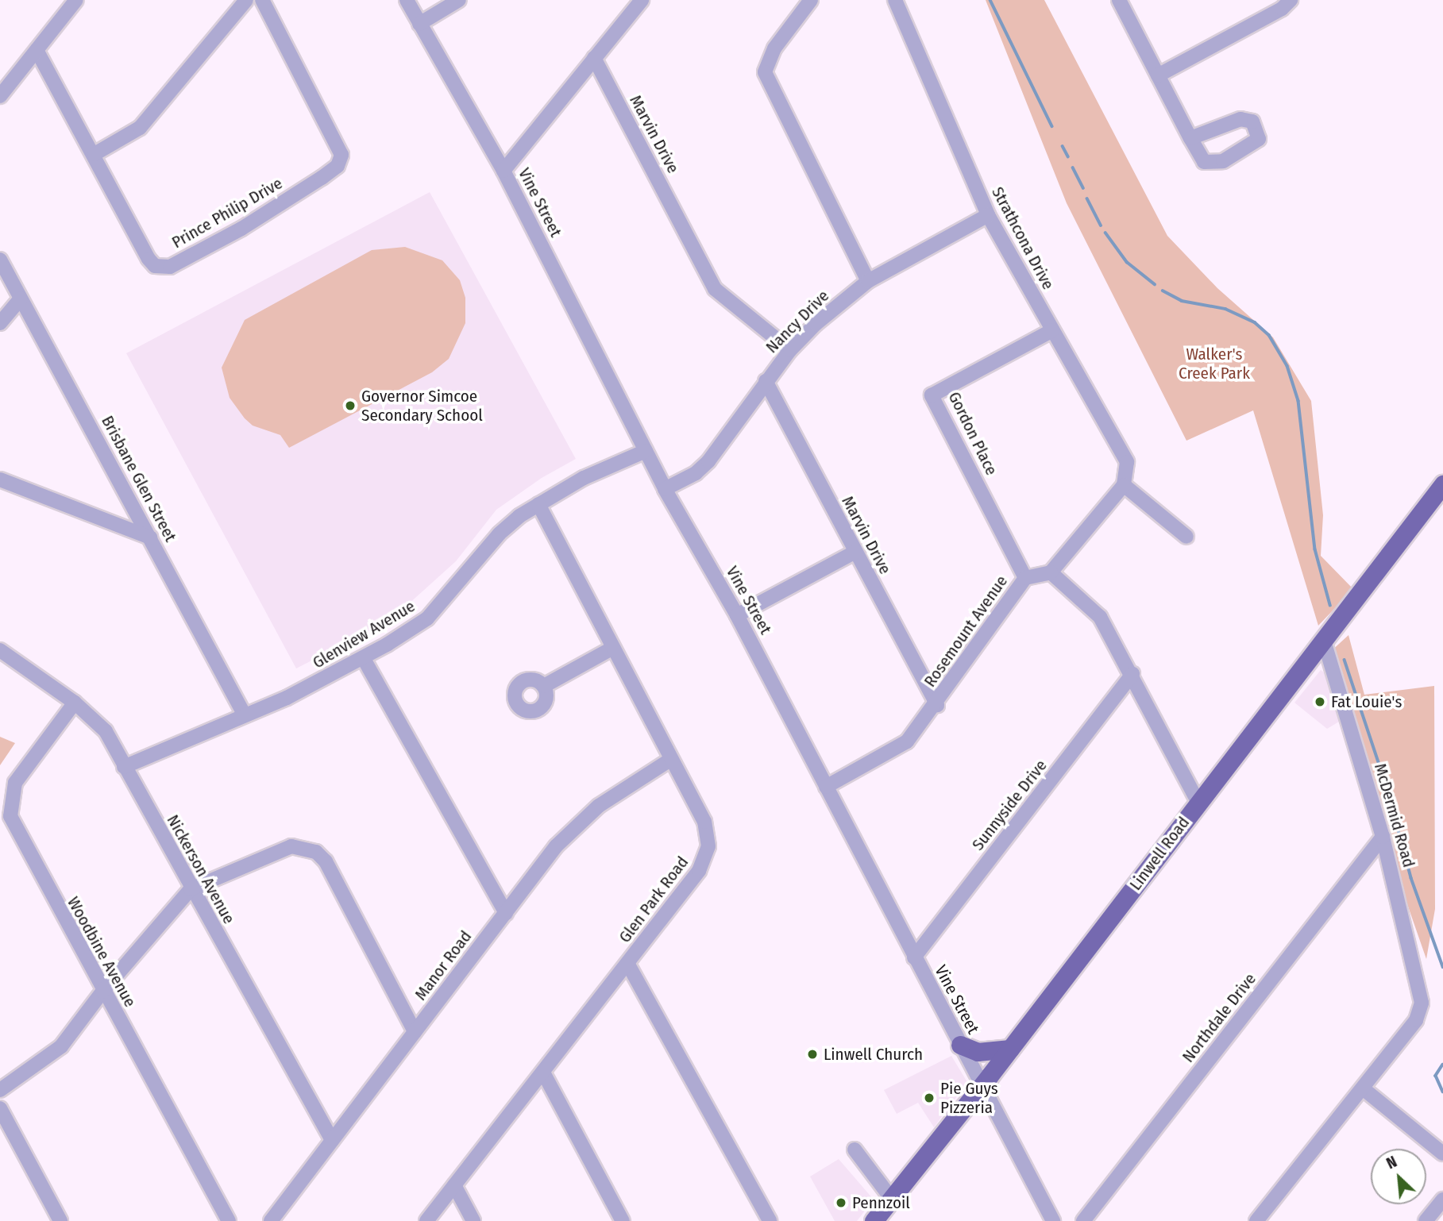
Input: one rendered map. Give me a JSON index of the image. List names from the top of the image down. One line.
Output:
{"streets":{"main road":["Linwell Road"],"street":["Marvin Drive","Vine Street","Prince Philip Drive","Strathcona Drive","Nancy Drive","Gordon Place","Brisbane Glen Street","Rosemount Avenue","Glenview Avenue","Sunnyside Drive","McDermid Road","Nickerson Avenue","Glen Park Road","Woodbine Avenue","Manor Road","Northdale Drive"]},"crossings":[["Marvin Drive","Nancy Drive"],["Marvin Drive","Rosemount Avenue"],["Vine Street","Nancy Drive"],["Vine Street","Rosemount Avenue"],["Vine Street","Glenview Avenue"],["Vine Street","Sunnyside Drive"],["Vine Street","Linwell Road"],["Strathcona Drive","Nancy Drive"],["Strathcona Drive","Gordon Place"],["Gordon Place","Rosemount Avenue"],["Brisbane Glen Street","Glenview Avenue"],["Glenview Avenue","Nickerson Avenue"],["Glenview Avenue","Glen Park Road"],["McDermid Road","Linwell Road"],["McDermid Road","Northdale Drive"],["Nickerson Avenue","Woodbine Avenue"],["Nickerson Avenue","Manor Road"],["Glen Park Road","Manor Road"]],"parks":["Walker's Creek Park"],"places":["Governor Simcoe Secondary School","Fat Louie's","Linwell Church","Pie Guys Pizzeria","Pennzoil"],"north":"top left"}
